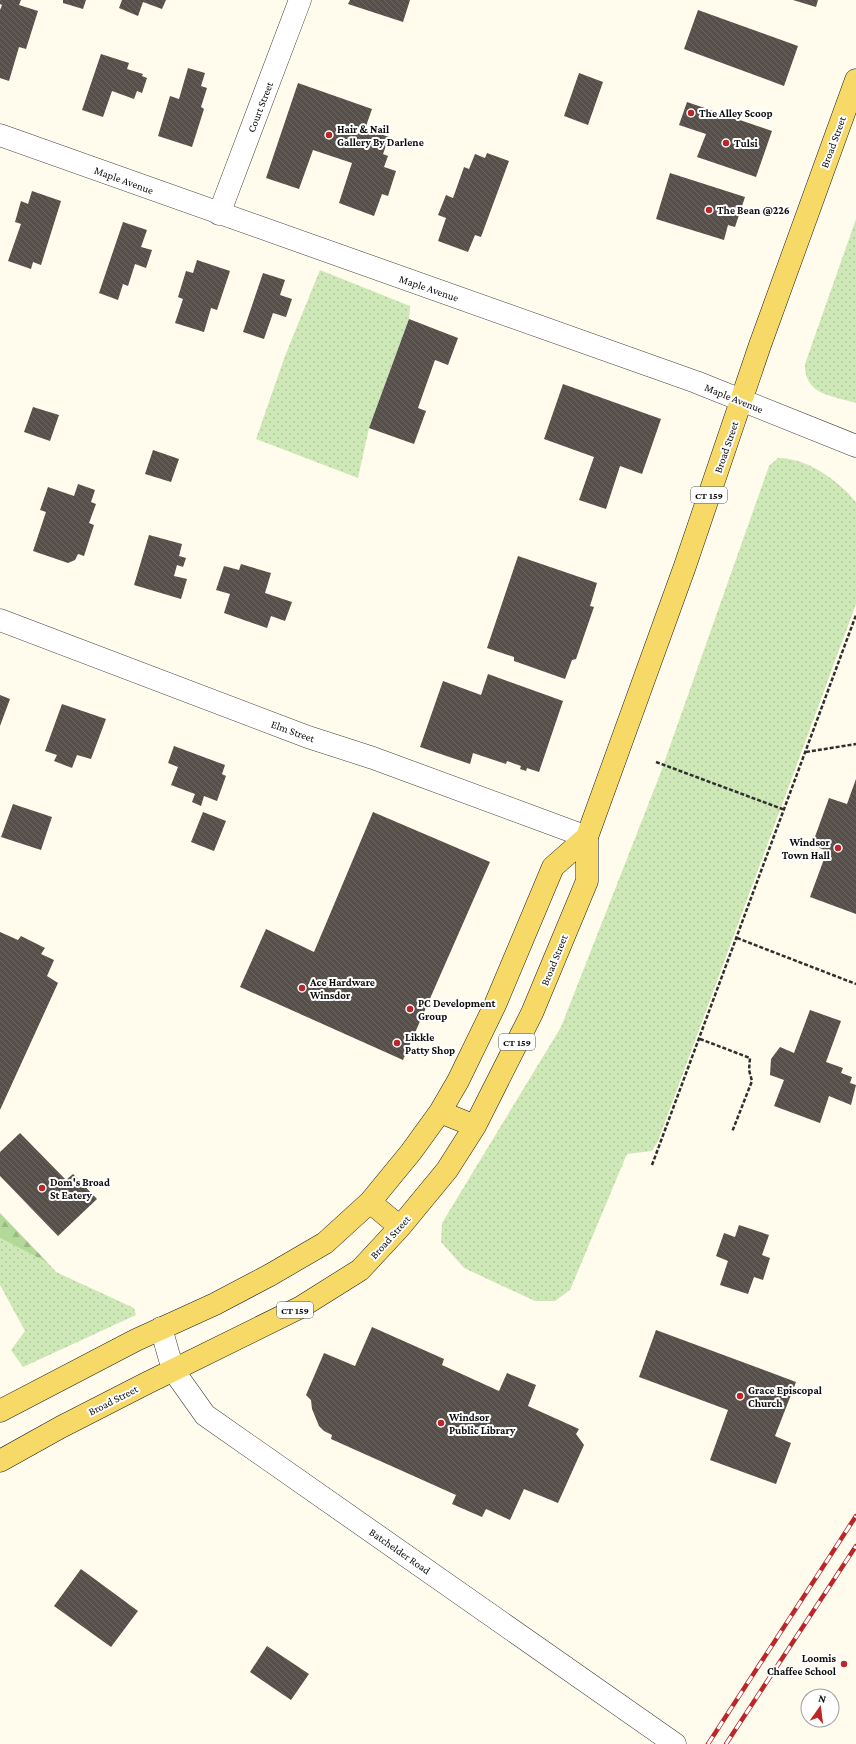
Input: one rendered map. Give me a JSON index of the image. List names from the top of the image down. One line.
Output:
{"streets":{"main road":["Broad Street","CT 159"],"street":["Court Street","Maple Avenue","Elm Street","Batchelder Road"]},"crossings":[["Court Street","Maple Avenue"],["Broad Street","Maple Avenue"],["Broad Street","Elm Street"],["Broad Street","Batchelder Road"]],"places":["The Alley Scoop","Hair & Nail Gallery By Darlene","Tulsi","The Bean @226","Windsor Town Hall","Ace Hardware Winsdor","PC Development Group","Likkle Patty Shop","Dom's Broad St Eatery","Grace Episcopal Church","Windsor Public Library","Loomis Chaffee School"],"north":"top"}
